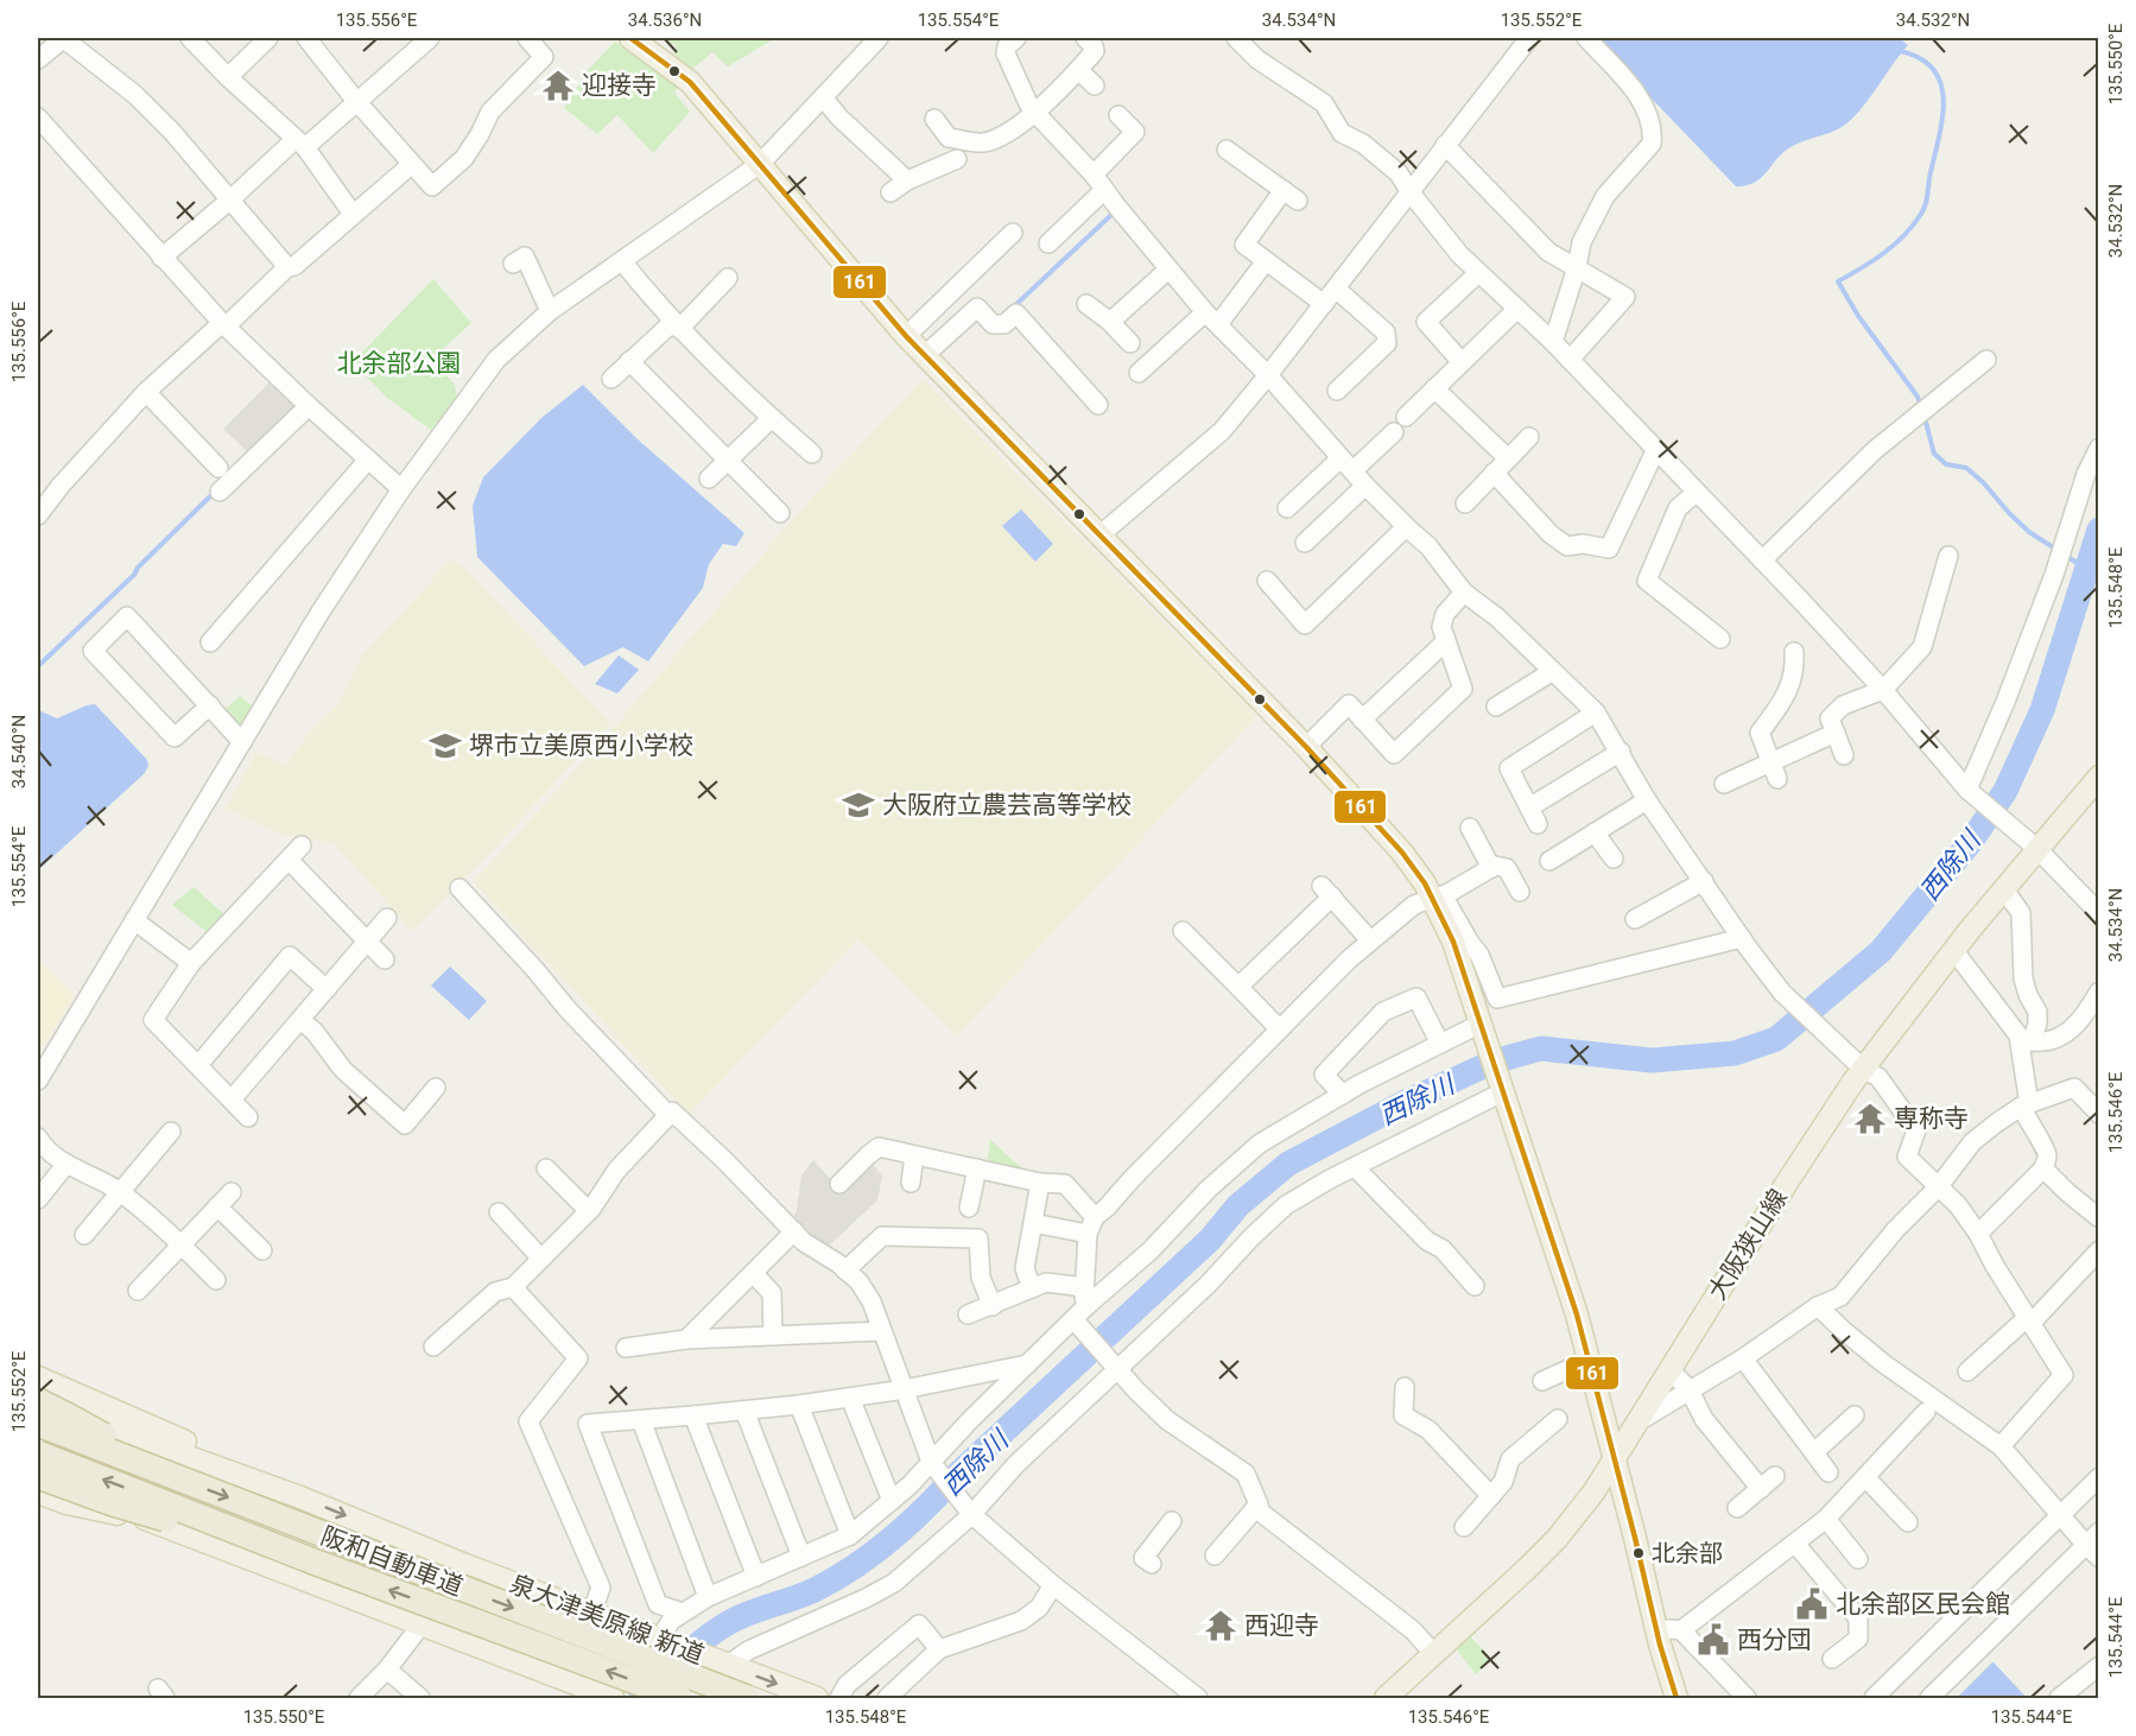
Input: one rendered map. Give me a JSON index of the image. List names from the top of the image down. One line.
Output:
{"streets":{"highway":["阪和自動車道"],"main road":["大阪狭山線","泉大津美原線 新道"]},"water":["西除川"],"parks":["北余部公園"],"places":{"temple":["迎接寺","専称寺","西迎寺"],"school or university":["堺市立美原西小学校","大阪府立農芸高等学校"],"other":["北余部"],"public building":["北余部区民会館","西分団"]},"lines":["transit line 161"],"coordinates":["135.556°E","34.536°N","135.554°E","34.534°N","135.552°E","34.532°N","135.550°E","135.548°E","34.540°N","135.546°E","135.544°E"]}
